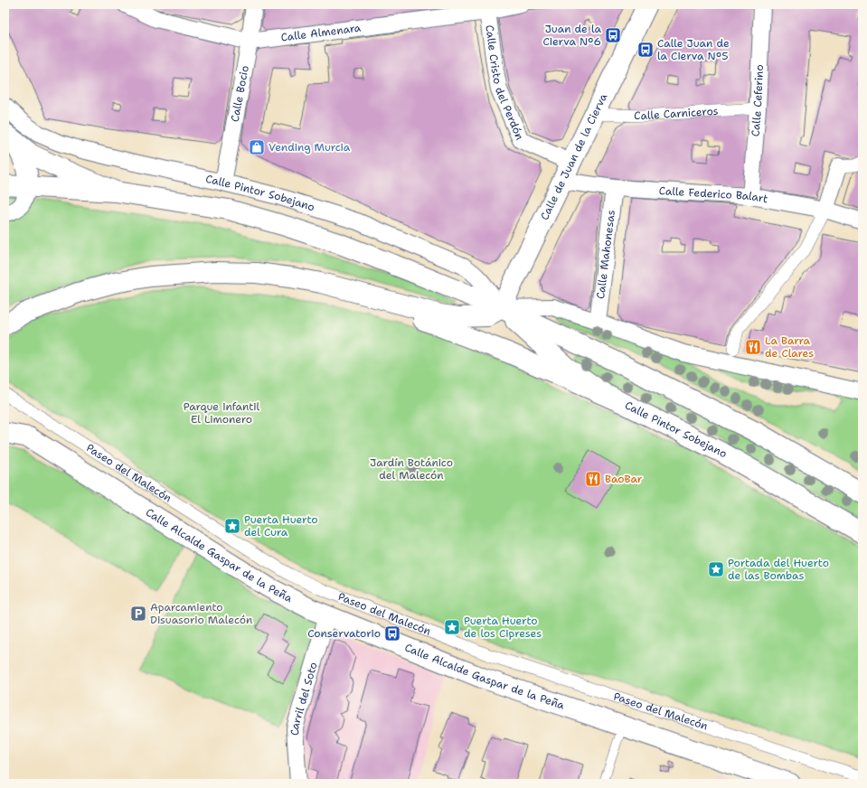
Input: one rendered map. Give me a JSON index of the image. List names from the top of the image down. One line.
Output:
{"streets":{"main road":["Calle de Juan de la Cierva","Calle Pintor Sobejano","Calle Alcalde Gaspar de la Peña"],"street":["Calle Almenara","Calle Cristo del Perdón","Calle Bocio","Calle Ceferino","Calle Carniceros","Calle Federico Balart","Calle Mahonesas","Paseo del Malecón","Carril del Soto"]},"crossings":[["Calle Almenara","Calle Cristo del Perdón"],["Calle Almenara","Calle Bocio"],["Calle Cristo del Perdón","Calle de Juan de la Cierva"],["Calle Bocio","Calle Pintor Sobejano"],["Calle Ceferino","Calle Carniceros"],["Calle Ceferino","Calle Federico Balart"],["Calle Carniceros","Calle de Juan de la Cierva"],["Calle de Juan de la Cierva","Calle Pintor Sobejano"],["Calle de Juan de la Cierva","Calle Federico Balart"],["Calle Federico Balart","Calle Mahonesas"],["Calle Alcalde Gaspar de la Peña","Carril del Soto"]],"parks":["Parque infantil El Limonero","Jardín Botánico del Malecón"],"places":{"bus stop":["Juan de la Cierva Nº6","Calle Juan de la Cierva Nº5","Conservatorio"],"shop":["Vending Murcia"],"restaurant":["La Barra de Clares","BaoBar"],"place":["Puerta Huerto del Cura","Portada del Huerto de las Bombas","Puerta Huerto de los Cipreses"],"parking":["Aparcamiento Disuasorio Malecón"]}}
